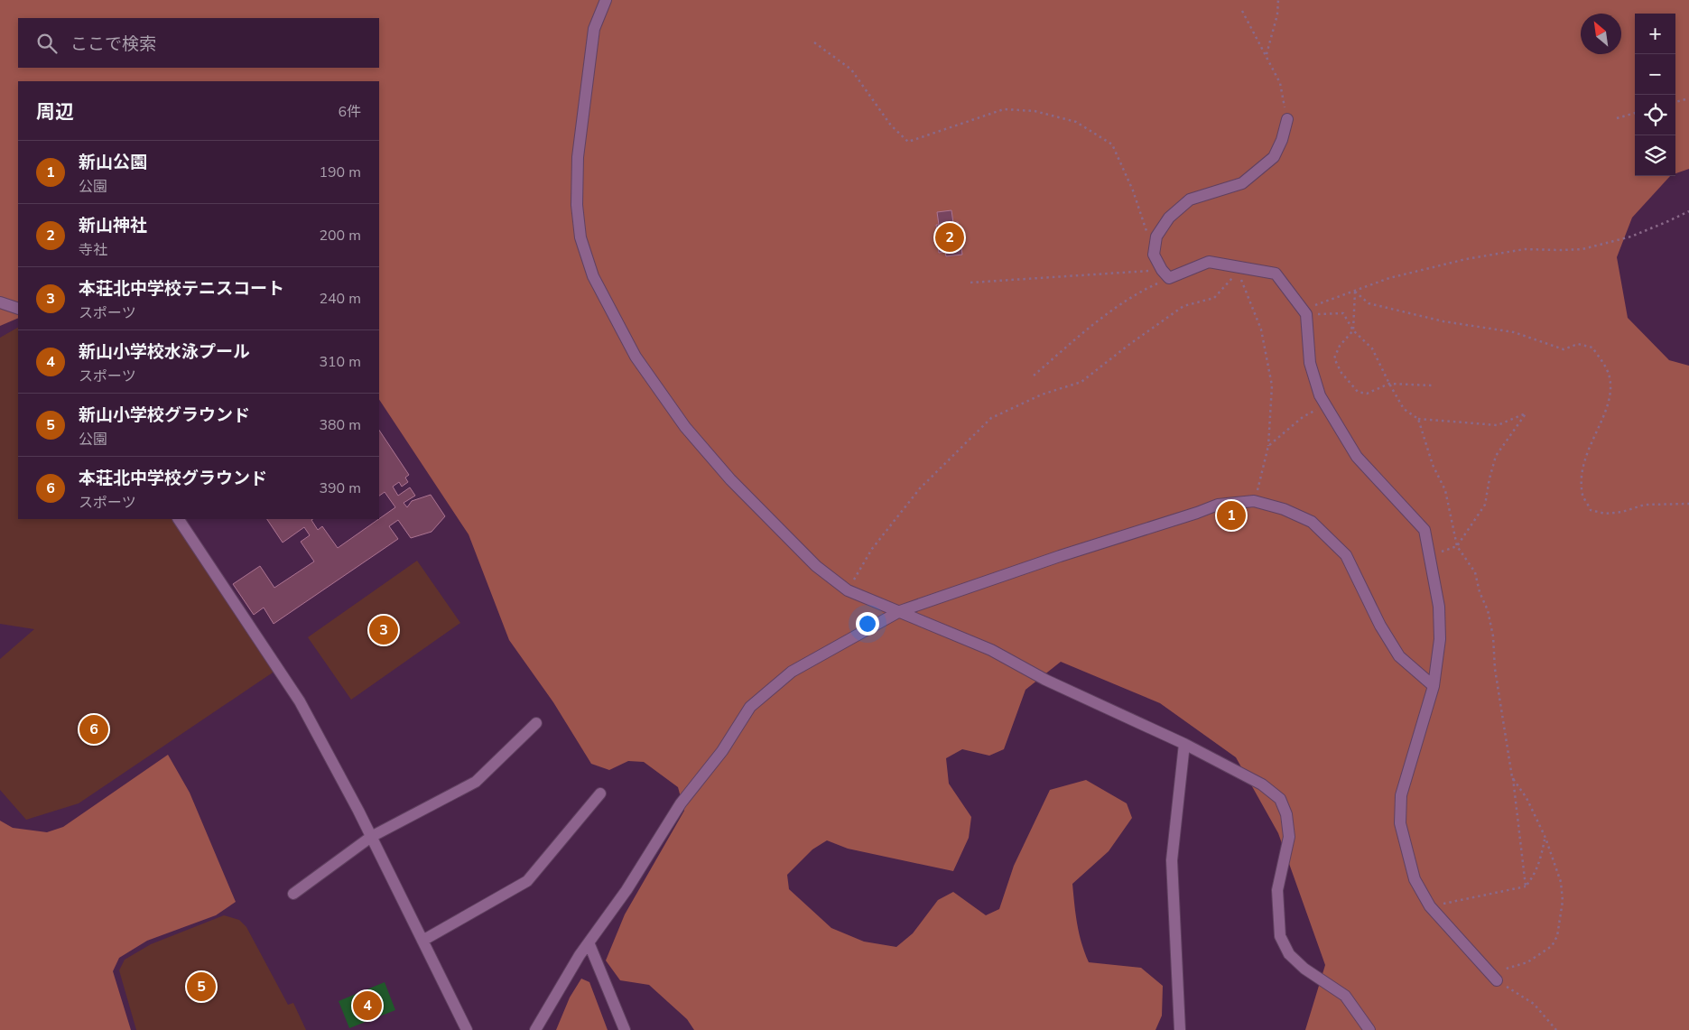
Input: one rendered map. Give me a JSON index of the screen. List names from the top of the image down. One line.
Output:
{"north":"top left","page":{"map_buttons":["+","−"],"search":"ここで検索","heading":["周辺","6件"],"list":[{"mark":"1","name":"新山公園","note":"公園","value":"190 m"},{"mark":"2","name":"新山神社","note":"寺社","value":"200 m"},{"mark":"3","name":"本荘北中学校テニスコート","note":"スポーツ","value":"240 m"},{"mark":"4","name":"新山小学校水泳プール","note":"スポーツ","value":"310 m"},{"mark":"5","name":"新山小学校グラウンド","note":"公園","value":"380 m"},{"mark":"6","name":"本荘北中学校グラウンド","note":"スポーツ","value":"390 m"}],"pins":["2","1","3","6","5","4"]}}
